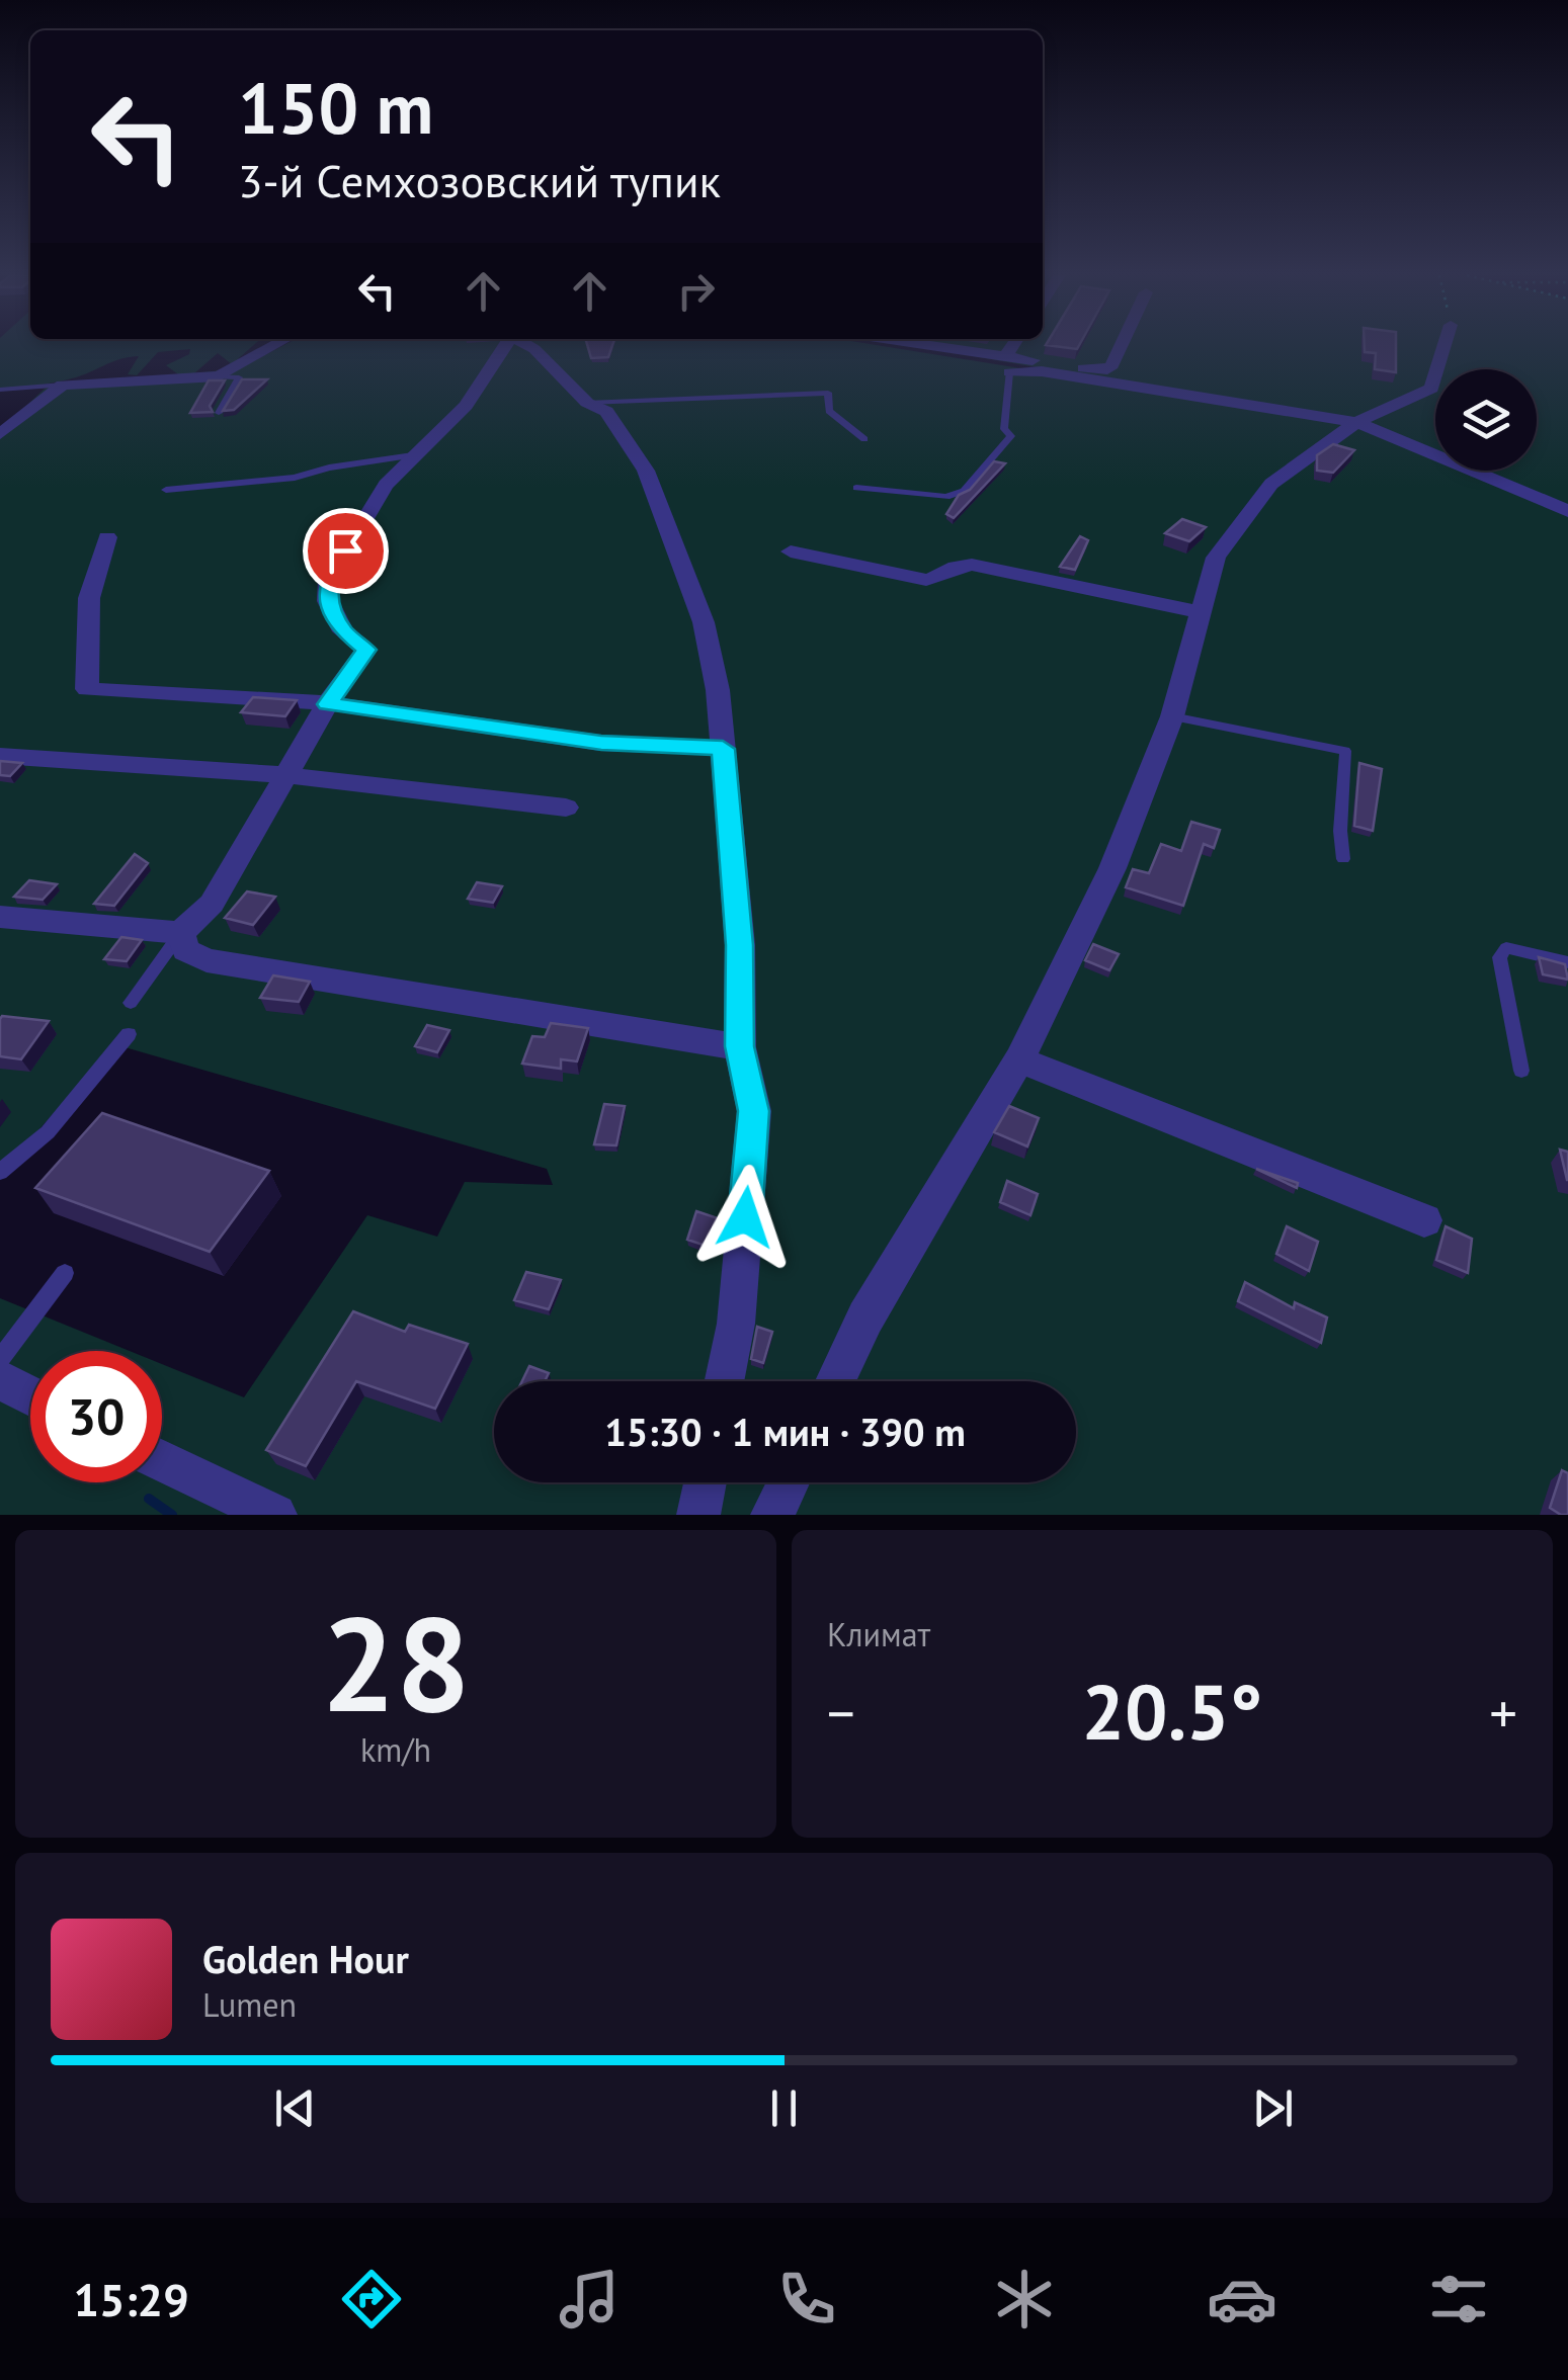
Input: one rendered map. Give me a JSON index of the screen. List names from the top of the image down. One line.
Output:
{"page":{"turn":["150 m","3-й Семхозовский тупик"],"limit":"30","trip":"15:30 · 1 мин · 390 m","tile":[["28","km/h"],"Климат"],"heat":["−","20.5°","+"],"song":["Golden Hour","Lumen"],"tabs":"15:29"}}
